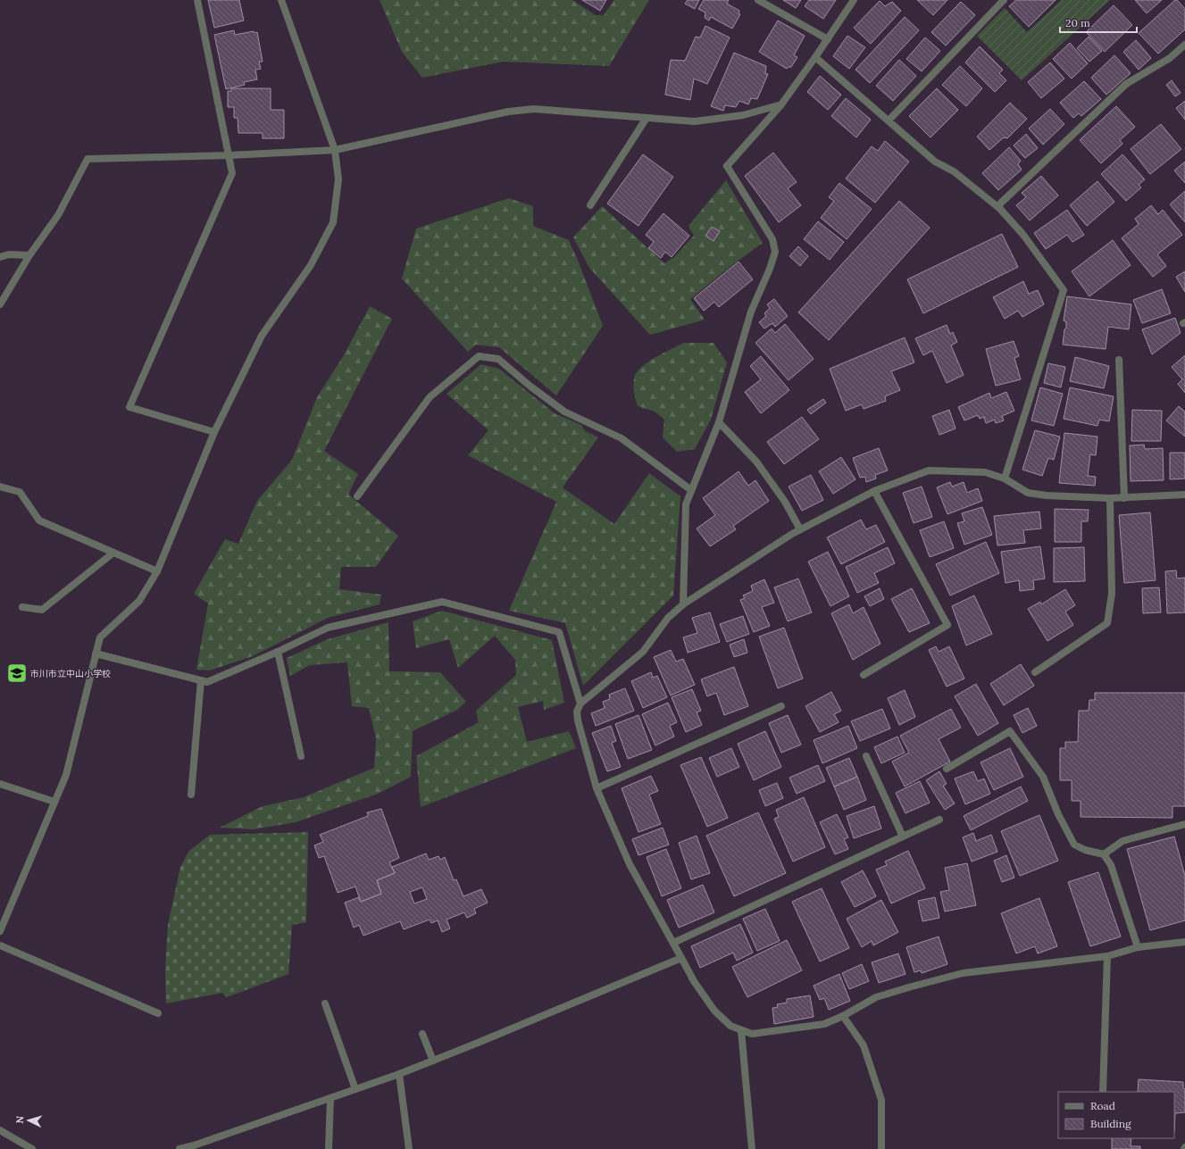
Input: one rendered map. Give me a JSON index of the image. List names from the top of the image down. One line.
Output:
{"places":{"school or university":["市川市立中山小学校"]},"legend":["Road","Building"],"scale_bar":"20 m","north":"left"}
